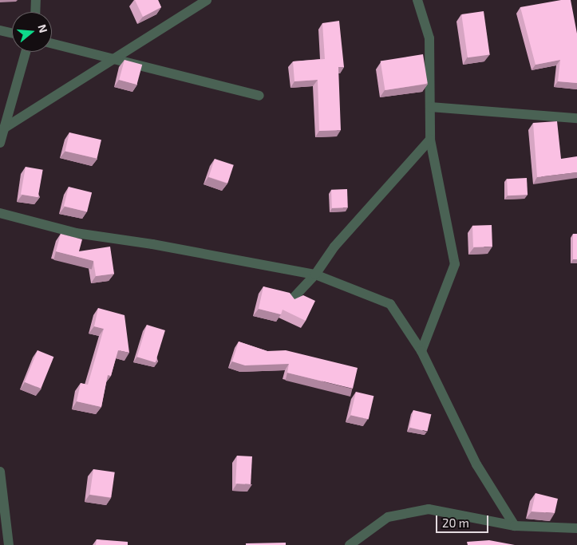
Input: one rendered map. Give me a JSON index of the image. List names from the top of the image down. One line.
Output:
{"scale_bar":"20 m","north":"right"}
